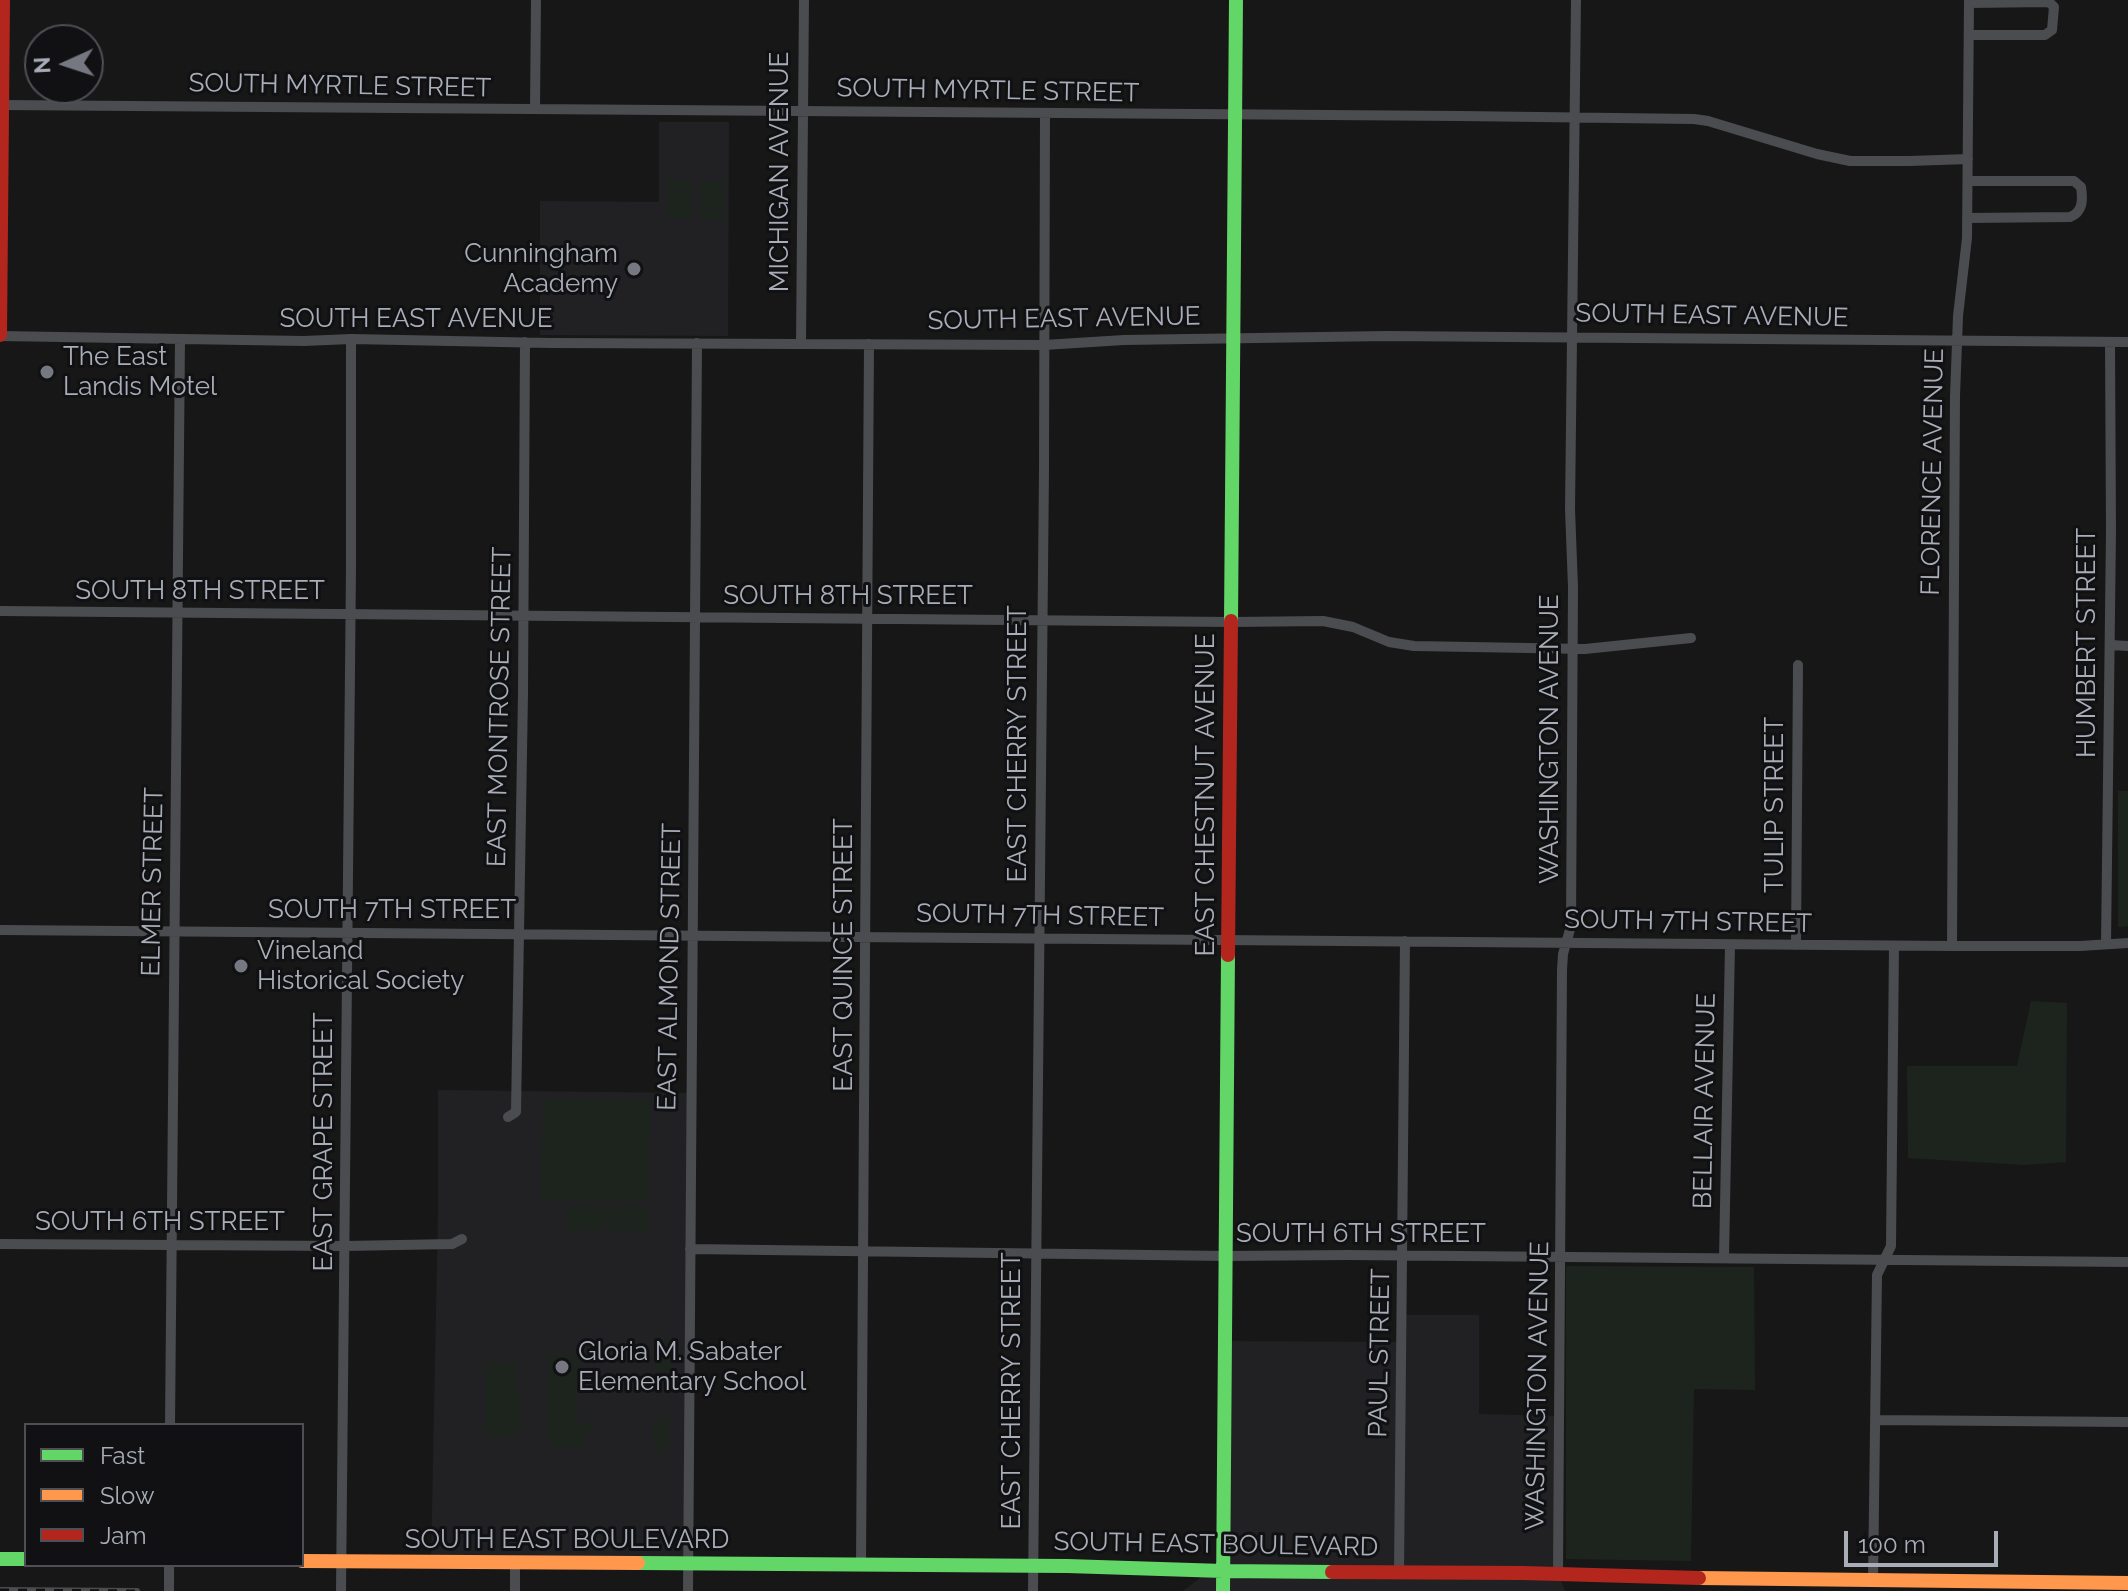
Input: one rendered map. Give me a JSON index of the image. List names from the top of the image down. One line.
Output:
{"streets":{"main road":["EAST CHESTNUT AVENUE","SOUTH EAST BOULEVARD"],"street":["SOUTH MYRTLE STREET","MICHIGAN AVENUE","SOUTH EAST AVENUE","FLORENCE AVENUE","SOUTH 8TH STREET","HUMBERT STREET","EAST MONTROSE STREET","WASHINGTON AVENUE","EAST CHERRY STREET","TULIP STREET","ELMER STREET","SOUTH 7TH STREET","EAST QUINCE STREET","EAST ALMOND STREET","BELLAIR AVENUE","EAST GRAPE STREET","SOUTH 6TH STREET","PAUL STREET"]},"crossings":[["SOUTH MYRTLE STREET","MICHIGAN AVENUE"],["SOUTH MYRTLE STREET","FLORENCE AVENUE"],["SOUTH MYRTLE STREET","WASHINGTON AVENUE"],["SOUTH MYRTLE STREET","EAST CHERRY STREET"],["SOUTH MYRTLE STREET","EAST CHESTNUT AVENUE"],["MICHIGAN AVENUE","SOUTH EAST AVENUE"],["SOUTH EAST AVENUE","FLORENCE AVENUE"],["SOUTH EAST AVENUE","HUMBERT STREET"],["SOUTH EAST AVENUE","EAST MONTROSE STREET"],["SOUTH EAST AVENUE","WASHINGTON AVENUE"],["SOUTH EAST AVENUE","EAST CHERRY STREET"],["SOUTH EAST AVENUE","EAST CHESTNUT AVENUE"],["SOUTH EAST AVENUE","ELMER STREET"],["SOUTH EAST AVENUE","EAST QUINCE STREET"],["SOUTH EAST AVENUE","EAST ALMOND STREET"],["SOUTH EAST AVENUE","EAST GRAPE STREET"],["FLORENCE AVENUE","SOUTH 7TH STREET"],["SOUTH 8TH STREET","EAST MONTROSE STREET"],["SOUTH 8TH STREET","WASHINGTON AVENUE"],["SOUTH 8TH STREET","EAST CHERRY STREET"],["SOUTH 8TH STREET","EAST CHESTNUT AVENUE"],["SOUTH 8TH STREET","ELMER STREET"],["SOUTH 8TH STREET","EAST QUINCE STREET"],["SOUTH 8TH STREET","EAST ALMOND STREET"],["SOUTH 8TH STREET","EAST GRAPE STREET"],["HUMBERT STREET","SOUTH 7TH STREET"],["EAST MONTROSE STREET","SOUTH 7TH STREET"],["WASHINGTON AVENUE","SOUTH 7TH STREET"],["WASHINGTON AVENUE","SOUTH 6TH STREET"],["WASHINGTON AVENUE","SOUTH EAST BOULEVARD"],["EAST CHERRY STREET","SOUTH 7TH STREET"],["EAST CHERRY STREET","SOUTH 6TH STREET"],["EAST CHERRY STREET","SOUTH EAST BOULEVARD"],["EAST CHESTNUT AVENUE","SOUTH 7TH STREET"],["EAST CHESTNUT AVENUE","SOUTH 6TH STREET"],["EAST CHESTNUT AVENUE","SOUTH EAST BOULEVARD"],["TULIP STREET","SOUTH 7TH STREET"],["ELMER STREET","SOUTH 7TH STREET"],["ELMER STREET","SOUTH 6TH STREET"],["SOUTH 7TH STREET","EAST QUINCE STREET"],["SOUTH 7TH STREET","EAST ALMOND STREET"],["SOUTH 7TH STREET","BELLAIR AVENUE"],["SOUTH 7TH STREET","EAST GRAPE STREET"],["SOUTH 7TH STREET","PAUL STREET"],["EAST QUINCE STREET","SOUTH 6TH STREET"],["EAST QUINCE STREET","SOUTH EAST BOULEVARD"],["EAST ALMOND STREET","SOUTH 6TH STREET"],["EAST ALMOND STREET","SOUTH EAST BOULEVARD"],["BELLAIR AVENUE","SOUTH 6TH STREET"],["EAST GRAPE STREET","SOUTH 6TH STREET"],["EAST GRAPE STREET","SOUTH EAST BOULEVARD"],["SOUTH 6TH STREET","PAUL STREET"],["PAUL STREET","SOUTH EAST BOULEVARD"]],"places":["Cunningham Academy","The East Landis Motel","Vineland Historical Society","Gloria M. Sabater Elementary School"],"legend":["Fast","Slow","Jam"],"scale_bar":"100 m","north":"left"}
